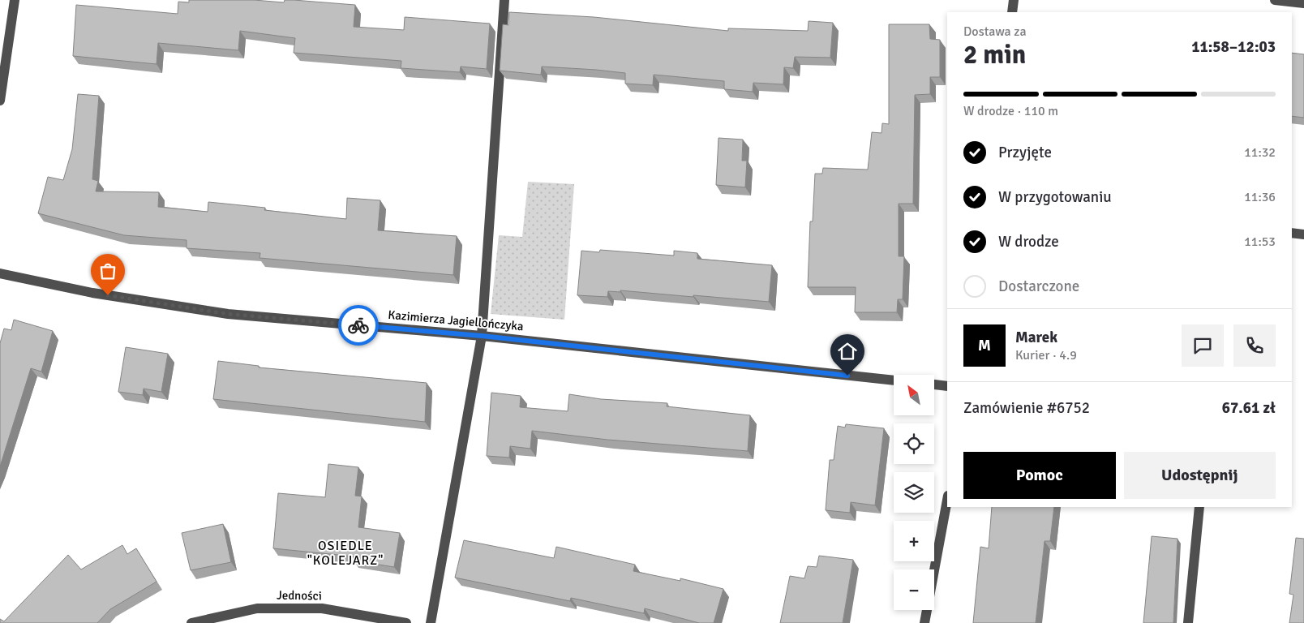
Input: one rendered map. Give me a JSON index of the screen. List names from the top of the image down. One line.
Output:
{"streets":{"street":["Kazimierza Jagiellończyka","Jedności"]},"districts":["OSIEDLE \"KOLEJARZ\""],"north":"top left","page":{"heading":["2 min","Dostawa za","11:58–12:03"],"panel":["Marek","Kurier · 4.9","Zamówienie #6752","67.61 zł"],"bar":"W drodze · 110 m","list":[["Przyjęte","11:32"],["W przygotowaniu","11:36"],["W drodze","11:53"],"Dostarczone"],"round":"M","map_buttons":["+","−"],"buttons":["Pomoc","Udostępnij"]}}
